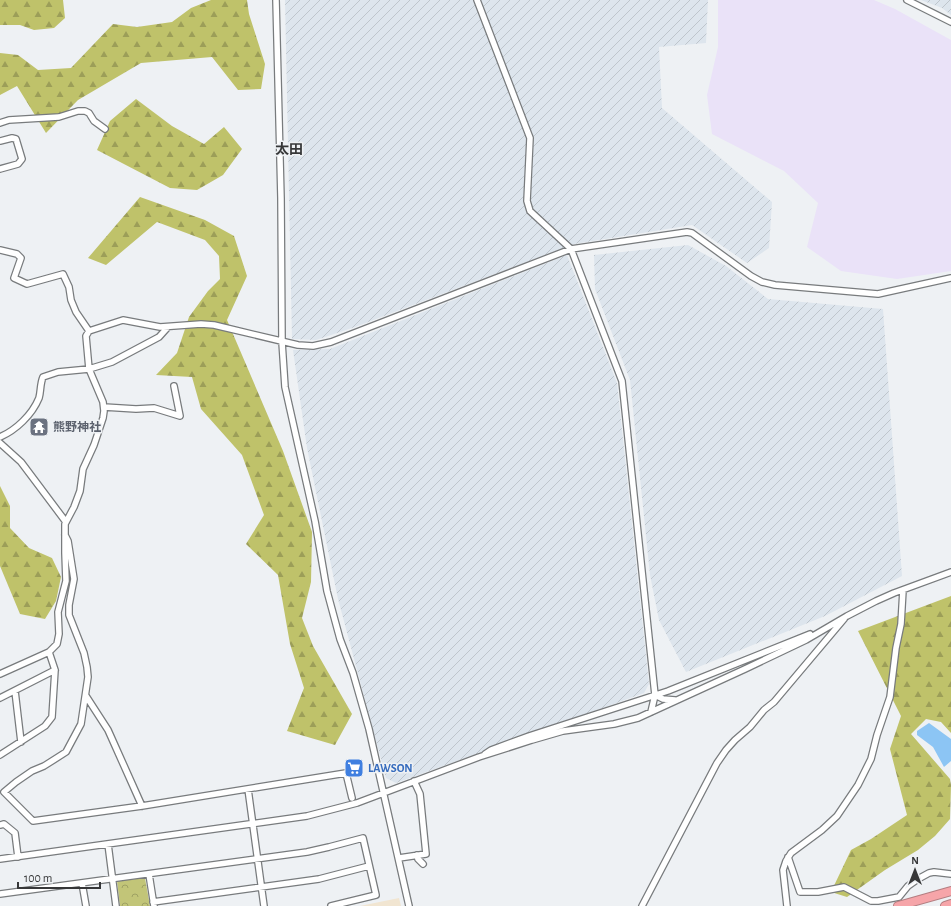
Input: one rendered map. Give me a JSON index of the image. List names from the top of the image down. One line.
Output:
{"districts":["太田"],"places":{"temple":["熊野神社"],"supermarket":["LAWSON"]},"scale_bar":"100 m","north":"top"}
